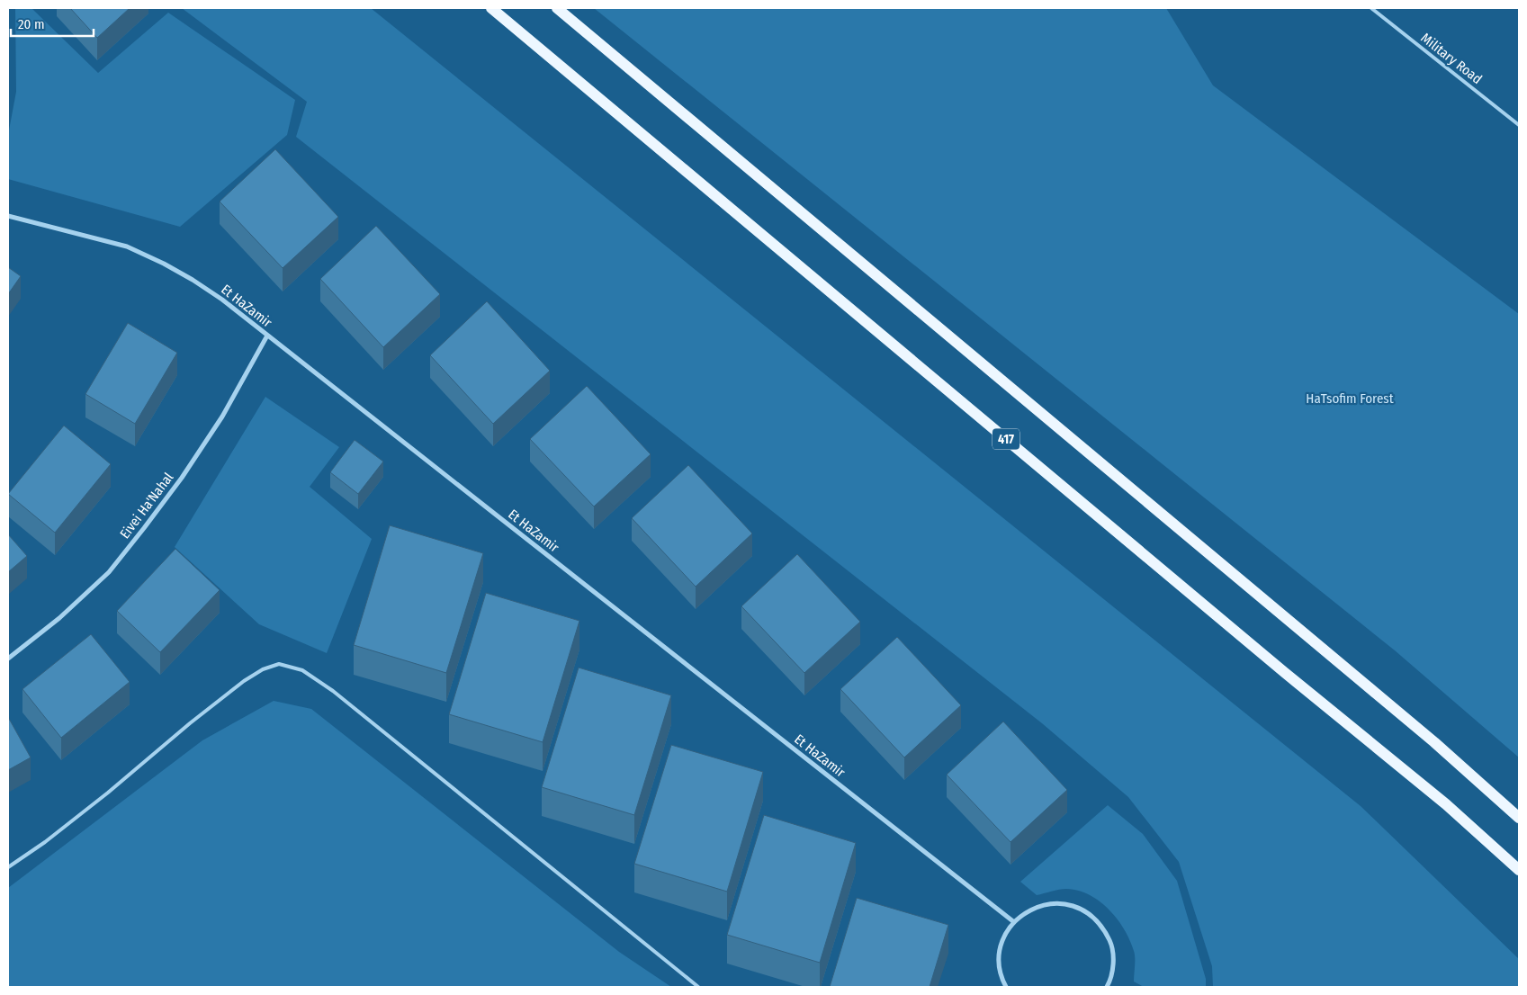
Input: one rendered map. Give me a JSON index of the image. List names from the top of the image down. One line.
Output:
{"streets":{"main road":["417"],"street":["Et HaZamir","Eivei Ha'Nahal"],"lane":["Military Road"]},"crossings":[["Et HaZamir","Eivei Ha'Nahal"]],"parks":["HaTsofim Forest"],"scale_bar":"20 m"}
